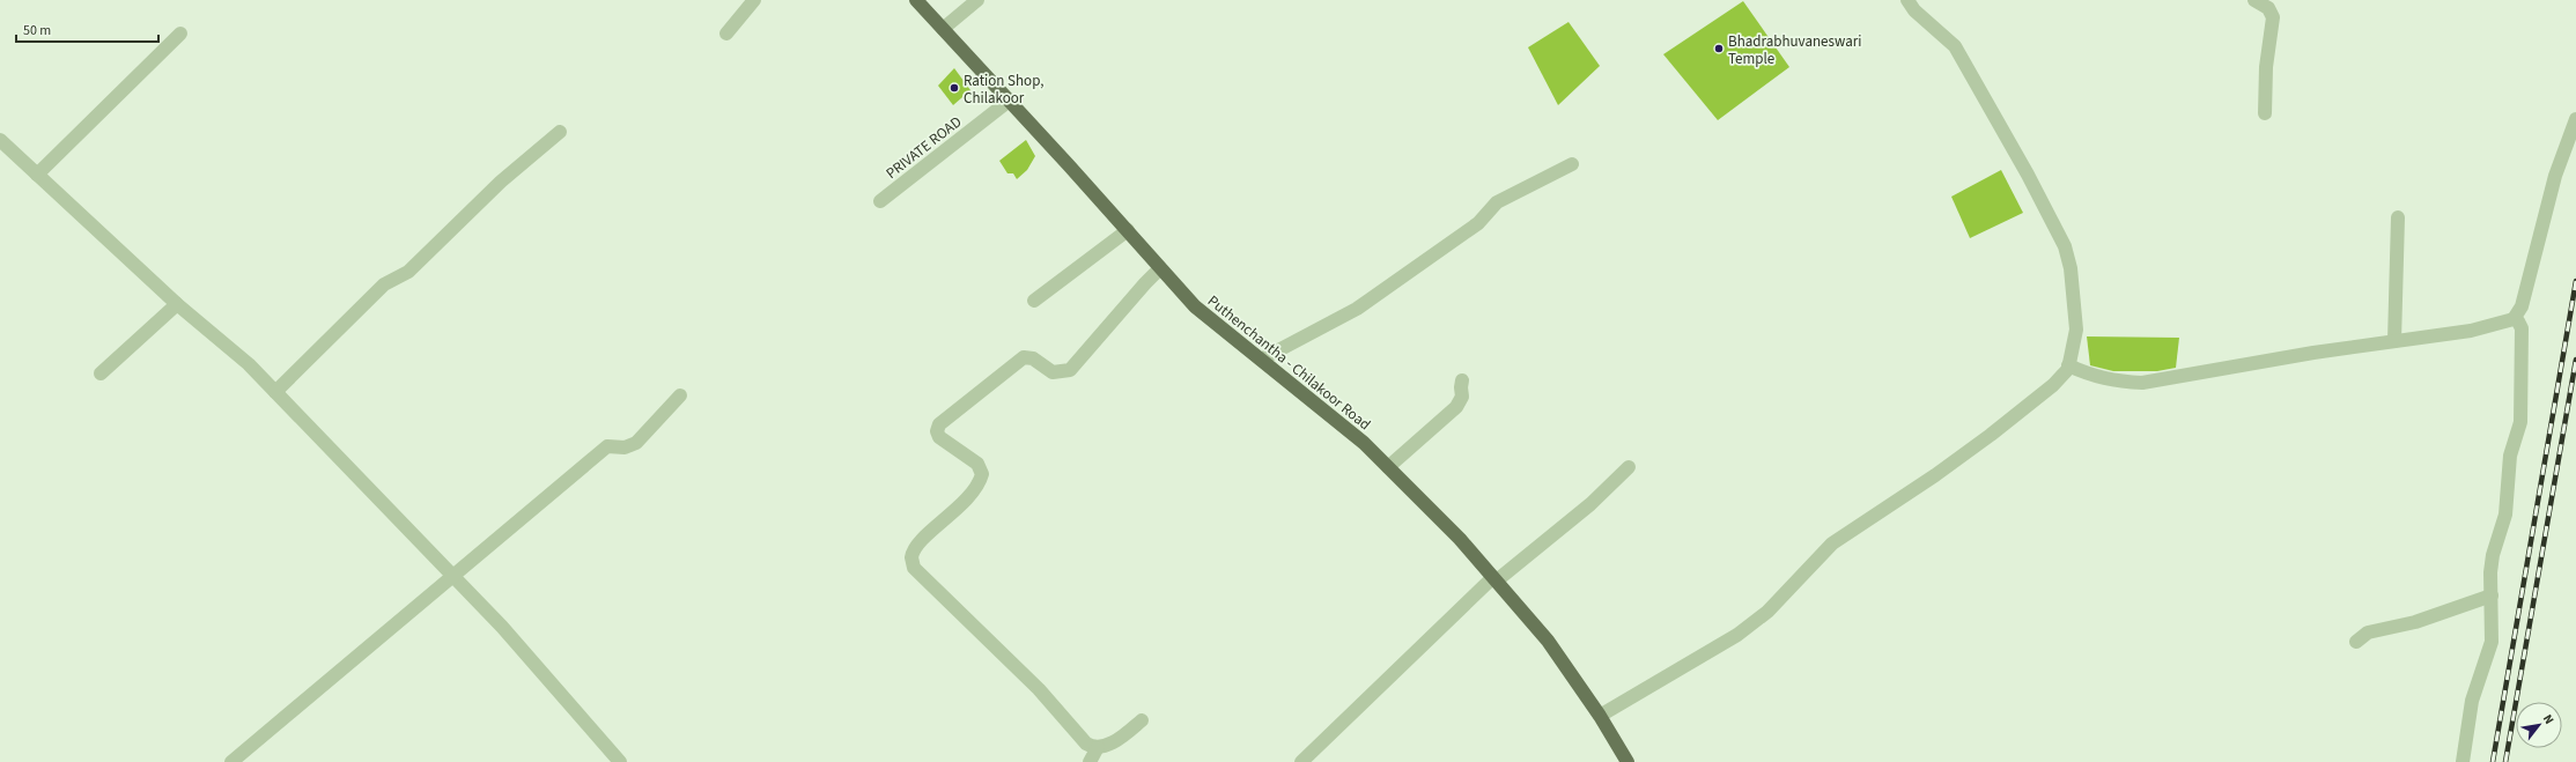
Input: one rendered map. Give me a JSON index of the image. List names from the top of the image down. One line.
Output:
{"streets":{"main road":["Puthenchantha - Chilakoor Road"],"street":["PRIVATE ROAD"]},"crossings":[["PRIVATE ROAD","Puthenchantha - Chilakoor Road"]],"places":["Bhadrabhuvaneswari Temple","Ration Shop, Chilakoor"],"scale_bar":"50 m","north":"top right"}
